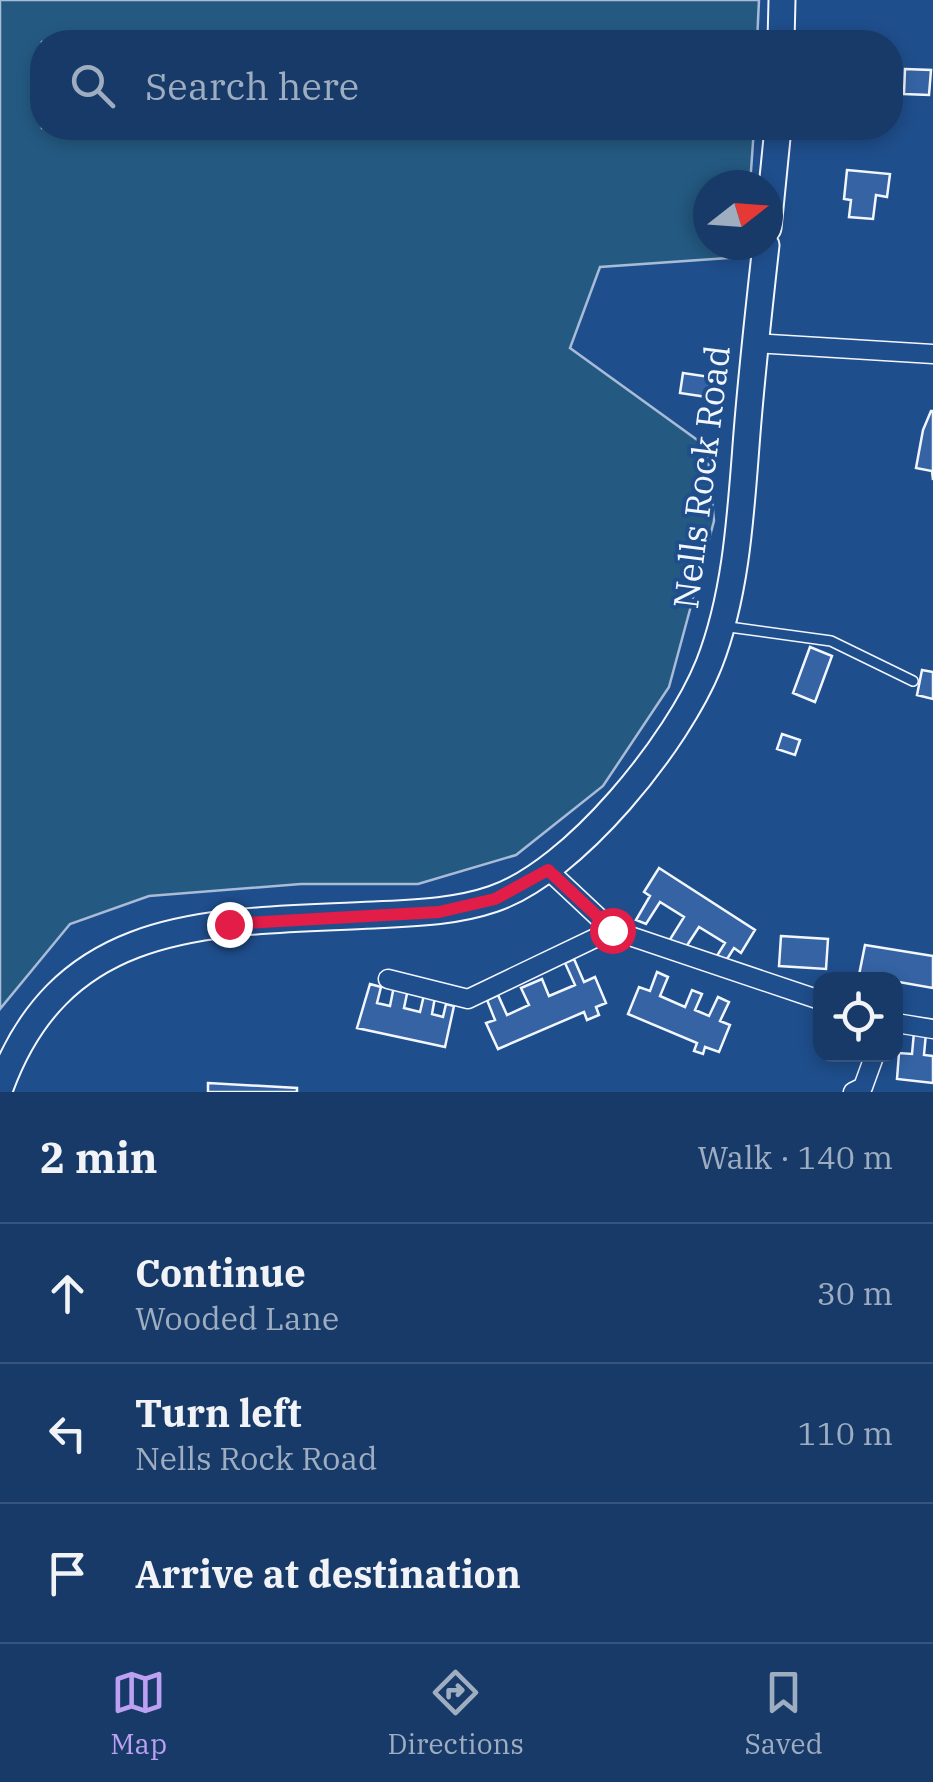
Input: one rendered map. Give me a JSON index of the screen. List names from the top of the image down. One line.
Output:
{"streets":{"main road":["Nells Rock Road"]},"north":"right","page":{"search":"Search here","heading":["2 min","Walk · 140 m"],"list":[["Continue","Wooded Lane","30 m"],["Turn left","Nells Rock Road","110 m"],"Arrive at destination"],"nav":["Map","Directions","Saved"]}}
